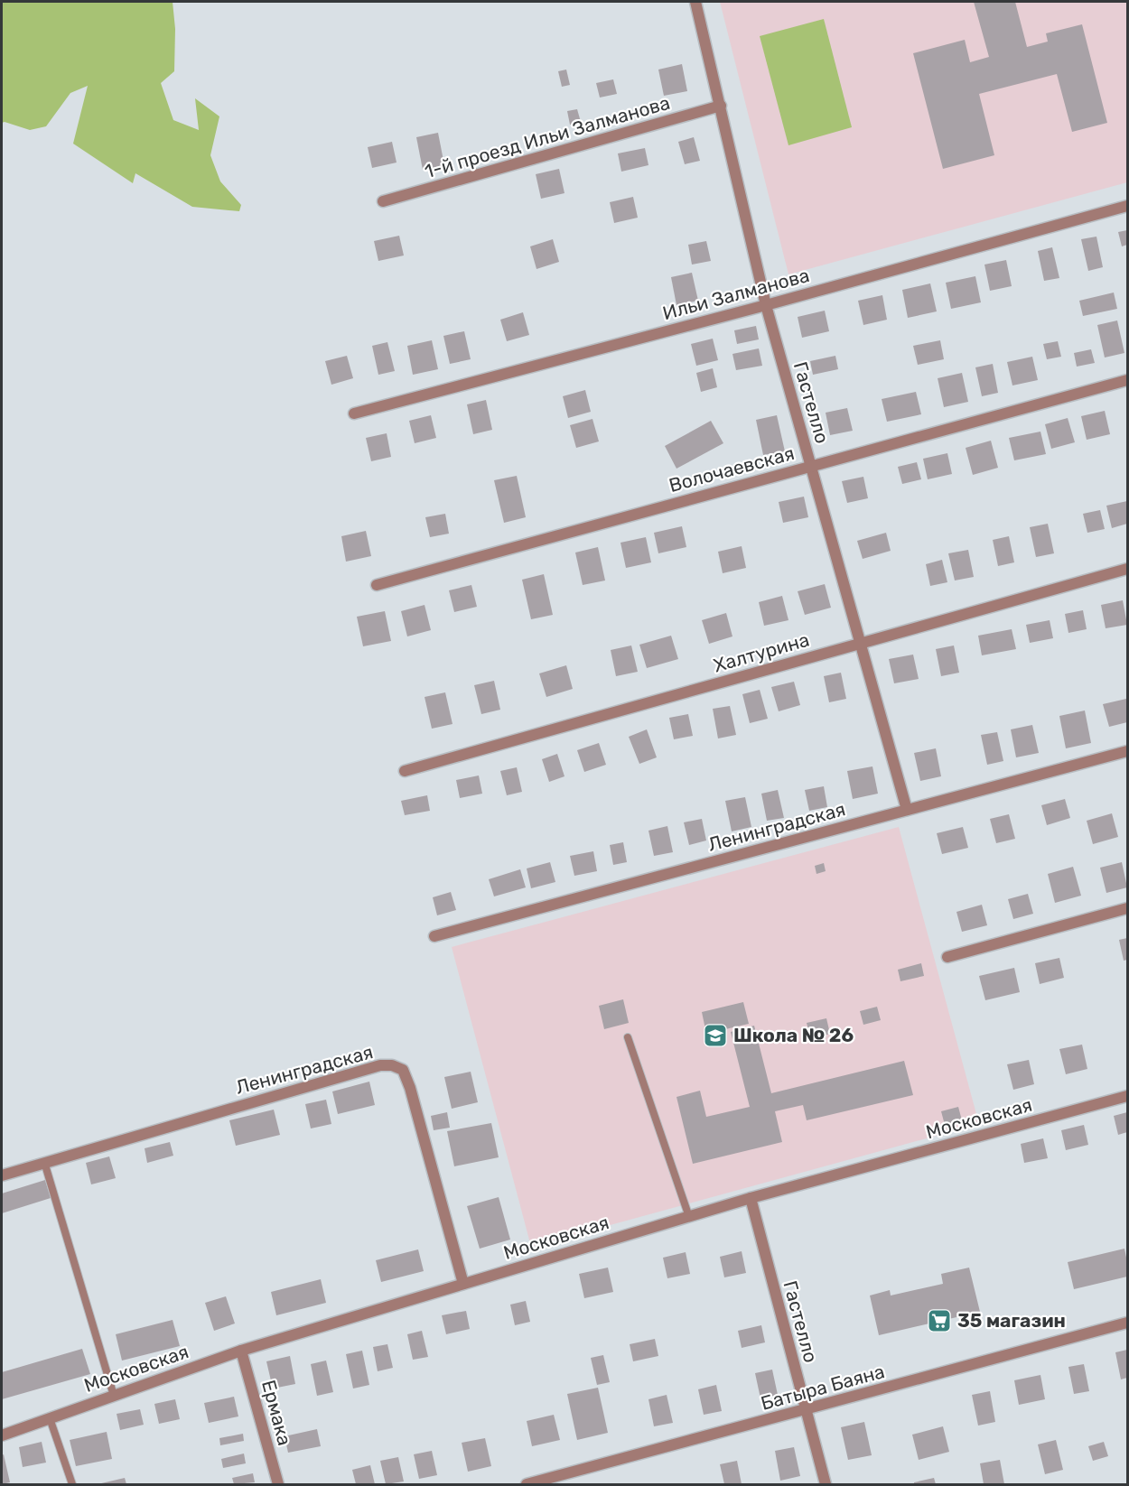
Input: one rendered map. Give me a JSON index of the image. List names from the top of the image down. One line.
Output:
{"streets":{"street":["1-й проезд Ильи Залманова","Ильи Залманова","Гастелло","Волочаевская","Халтурина","Ленинградская","Московская","Батыра Баяна","Ермака"]},"crossings":[["1-й проезд Ильи Залманова","Гастелло"],["Ильи Залманова","Гастелло"],["Гастелло","Волочаевская"],["Гастелло","Халтурина"],["Гастелло","Ленинградская"],["Гастелло","Московская"],["Гастелло","Батыра Баяна"],["Ленинградская","Московская"],["Московская","Ермака"]],"places":{"school or university":["Школа № 26"],"supermarket":["35 магазин"]}}
